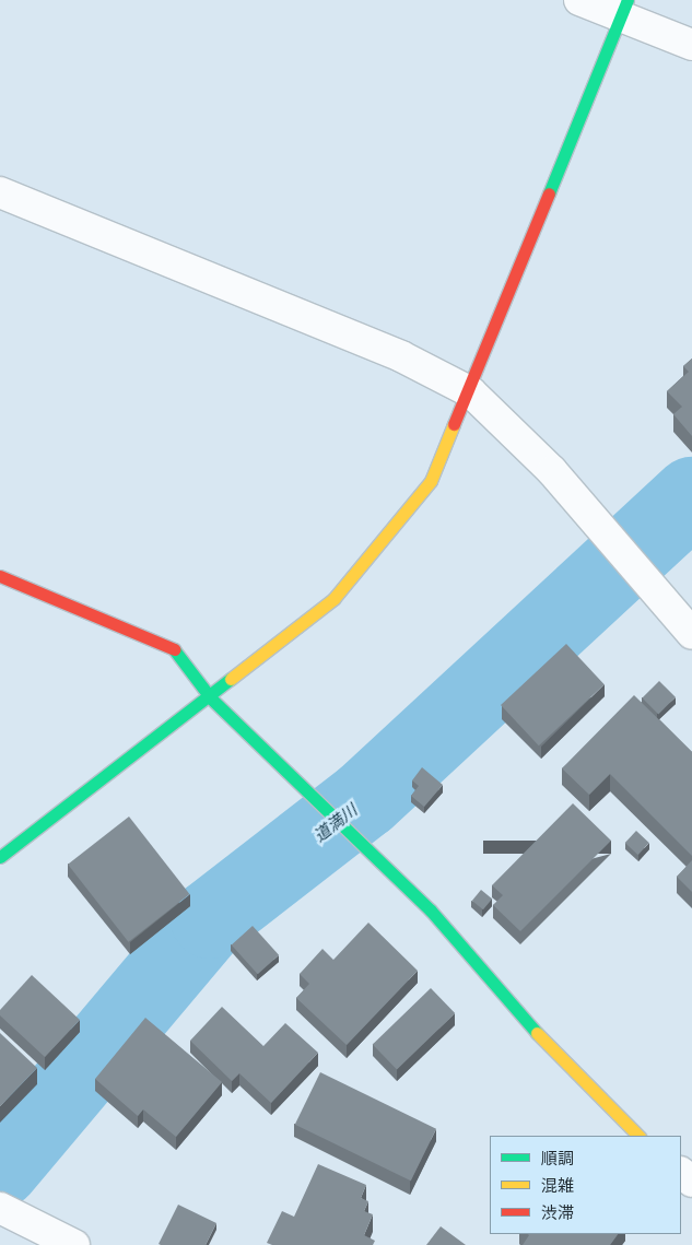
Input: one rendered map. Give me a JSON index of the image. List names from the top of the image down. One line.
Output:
{"water":["道満川"],"legend":["順調","混雑","渋滞"]}
